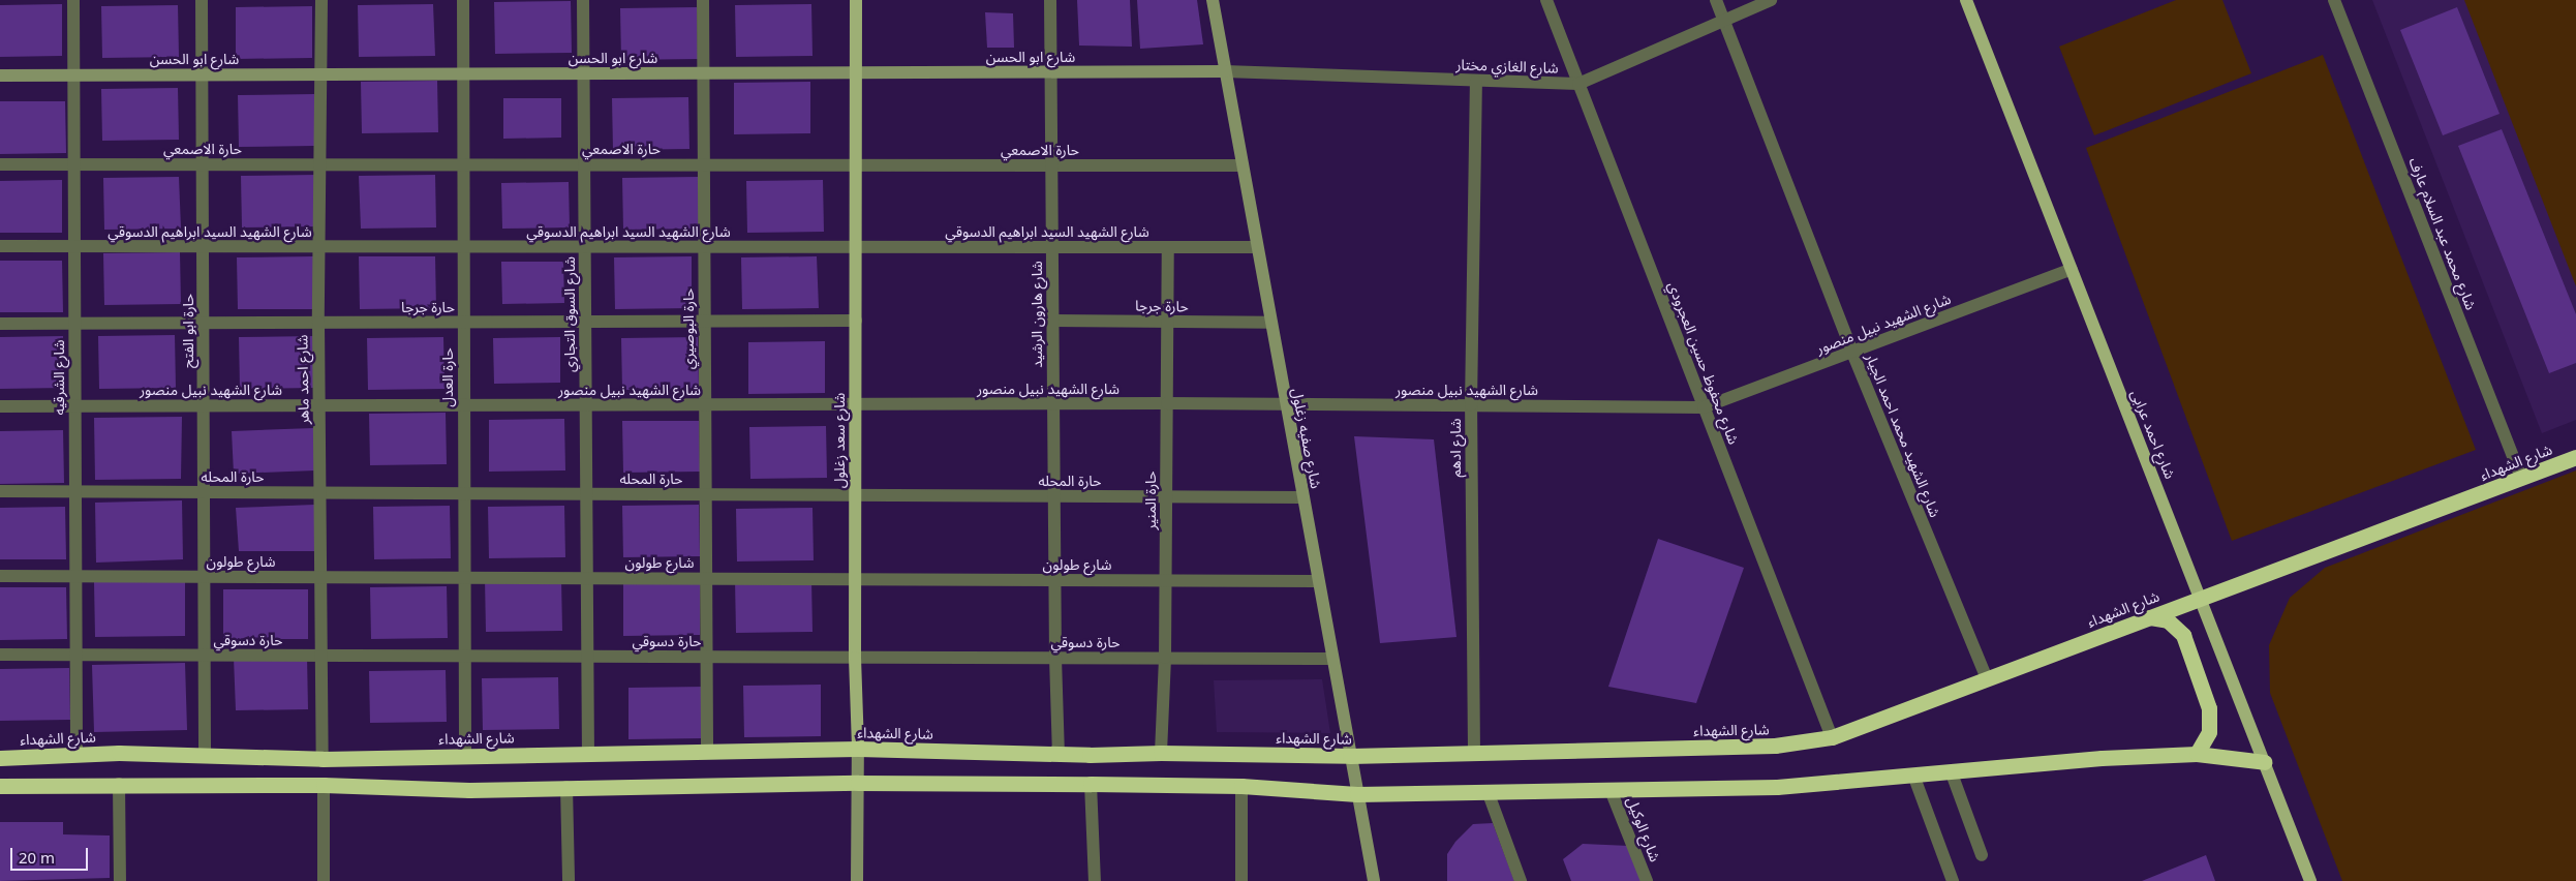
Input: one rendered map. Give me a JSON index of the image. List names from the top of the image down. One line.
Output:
{"streets":{"highway":["شارع الشهداء"],"main road":["شارع احمد عرابى","شارع سعد زغلول"],"street":["شارع ابو الحسن","شارع الغازي مختار","حارة الاصمعي","شارع الشهيد السيد ابراهيم الدسوقي","شارع محمد عبد السلام عارف","حارة جرجا","شارع السوق التجاري","شارع هارون الرشيد","شارع الشهيد نبيل منصور","حارة البوصيري","حارة ابو الفتح","شارع محفوظ حسين العجرودي","شارع الشرقيه","حارة العدل","شارع احمد ماهر","شارع الشهيد محمد احمد الجيار","شارع صفيه زغلول","شارع ادهم","حارة المحله","حارة المنير","شارع طولون","حارة دسوقي","شارع الوكيل"]},"crossings":[["شارع ابو الحسن","شارع الغازي مختار"],["شارع ابو الحسن","شارع السوق التجاري"],["شارع ابو الحسن","شارع هارون الرشيد"],["شارع ابو الحسن","حارة البوصيري"],["شارع ابو الحسن","حارة ابو الفتح"],["شارع ابو الحسن","شارع الشرقيه"],["شارع ابو الحسن","حارة العدل"],["شارع ابو الحسن","شارع احمد ماهر"],["شارع ابو الحسن","شارع صفيه زغلول"],["شارع ابو الحسن","شارع سعد زغلول"],["شارع الغازي مختار","شارع محفوظ حسين العجرودي"],["شارع الغازي مختار","شارع الشهيد محمد احمد الجيار"],["شارع الغازي مختار","شارع صفيه زغلول"],["شارع الغازي مختار","شارع ادهم"],["حارة الاصمعي","شارع السوق التجاري"],["حارة الاصمعي","شارع هارون الرشيد"],["حارة الاصمعي","حارة البوصيري"],["حارة الاصمعي","حارة ابو الفتح"],["حارة الاصمعي","شارع الشرقيه"],["حارة الاصمعي","حارة العدل"],["حارة الاصمعي","شارع احمد ماهر"],["حارة الاصمعي","شارع صفيه زغلول"],["حارة الاصمعي","شارع سعد زغلول"],["شارع الشهيد السيد ابراهيم الدسوقي","شارع السوق التجاري"],["شارع الشهيد السيد ابراهيم الدسوقي","شارع هارون الرشيد"],["شارع الشهيد السيد ابراهيم الدسوقي","حارة البوصيري"],["شارع الشهيد السيد ابراهيم الدسوقي","حارة ابو الفتح"],["شارع الشهيد السيد ابراهيم الدسوقي","شارع الشرقيه"],["شارع الشهيد السيد ابراهيم الدسوقي","حارة العدل"],["شارع الشهيد السيد ابراهيم الدسوقي","شارع احمد ماهر"],["شارع الشهيد السيد ابراهيم الدسوقي","شارع صفيه زغلول"],["شارع الشهيد السيد ابراهيم الدسوقي","شارع سعد زغلول"],["شارع الشهيد السيد ابراهيم الدسوقي","حارة المنير"],["شارع محمد عبد السلام عارف","شارع الشهداء"],["حارة جرجا","شارع السوق التجاري"],["حارة جرجا","شارع هارون الرشيد"],["حارة جرجا","حارة البوصيري"],["حارة جرجا","حارة ابو الفتح"],["حارة جرجا","شارع الشرقيه"],["حارة جرجا","حارة العدل"],["حارة جرجا","شارع احمد ماهر"],["حارة جرجا","شارع صفيه زغلول"],["حارة جرجا","شارع سعد زغلول"],["حارة جرجا","حارة المنير"],["شارع السوق التجاري","شارع الشهيد نبيل منصور"],["شارع السوق التجاري","شارع الشهداء"],["شارع السوق التجاري","حارة المحله"],["شارع السوق التجاري","شارع طولون"],["شارع السوق التجاري","حارة دسوقي"],["شارع هارون الرشيد","شارع الشهيد نبيل منصور"],["شارع هارون الرشيد","شارع الشهداء"],["شارع هارون الرشيد","حارة المحله"],["شارع هارون الرشيد","شارع طولون"],["شارع هارون الرشيد","حارة دسوقي"],["شارع الشهيد نبيل منصور","حارة البوصيري"],["شارع الشهيد نبيل منصور","حارة ابو الفتح"],["شارع الشهيد نبيل منصور","شارع محفوظ حسين العجرودي"],["شارع الشهيد نبيل منصور","شارع الشرقيه"],["شارع الشهيد نبيل منصور","حارة العدل"],["شارع الشهيد نبيل منصور","شارع احمد ماهر"],["شارع الشهيد نبيل منصور","شارع احمد عرابى"],["شارع الشهيد نبيل منصور","شارع الشهيد محمد احمد الجيار"],["شارع الشهيد نبيل منصور","شارع صفيه زغلول"],["شارع الشهيد نبيل منصور","شارع سعد زغلول"],["شارع الشهيد نبيل منصور","شارع ادهم"],["شارع الشهيد نبيل منصور","حارة المنير"],["حارة البوصيري","شارع الشهداء"],["حارة البوصيري","حارة المحله"],["حارة البوصيري","شارع طولون"],["حارة البوصيري","حارة دسوقي"],["حارة ابو الفتح","شارع الشهداء"],["حارة ابو الفتح","حارة المحله"],["حارة ابو الفتح","شارع طولون"],["حارة ابو الفتح","حارة دسوقي"],["شارع محفوظ حسين العجرودي","شارع الشهداء"],["شارع الشرقيه","شارع الشهداء"],["شارع الشرقيه","حارة المحله"],["شارع الشرقيه","شارع طولون"],["شارع الشرقيه","حارة دسوقي"],["حارة العدل","شارع الشهداء"],["حارة العدل","حارة المحله"],["حارة العدل","شارع طولون"],["حارة العدل","حارة دسوقي"],["شارع احمد ماهر","شارع الشهداء"],["شارع احمد ماهر","حارة المحله"],["شارع احمد ماهر","شارع طولون"],["شارع احمد ماهر","حارة دسوقي"],["شارع احمد عرابى","شارع الشهداء"],["شارع الشهيد محمد احمد الجيار","شارع الشهداء"],["شارع صفيه زغلول","شارع الشهداء"],["شارع صفيه زغلول","حارة المحله"],["شارع صفيه زغلول","شارع طولون"],["شارع صفيه زغلول","حارة دسوقي"],["شارع سعد زغلول","شارع الشهداء"],["شارع سعد زغلول","حارة المحله"],["شارع سعد زغلول","شارع طولون"],["شارع سعد زغلول","حارة دسوقي"],["شارع ادهم","شارع الشهداء"],["شارع الشهداء","حارة المنير"],["حارة المحله","حارة المنير"],["حارة المنير","شارع طولون"],["حارة المنير","حارة دسوقي"]],"scale_bar":"20 m"}
